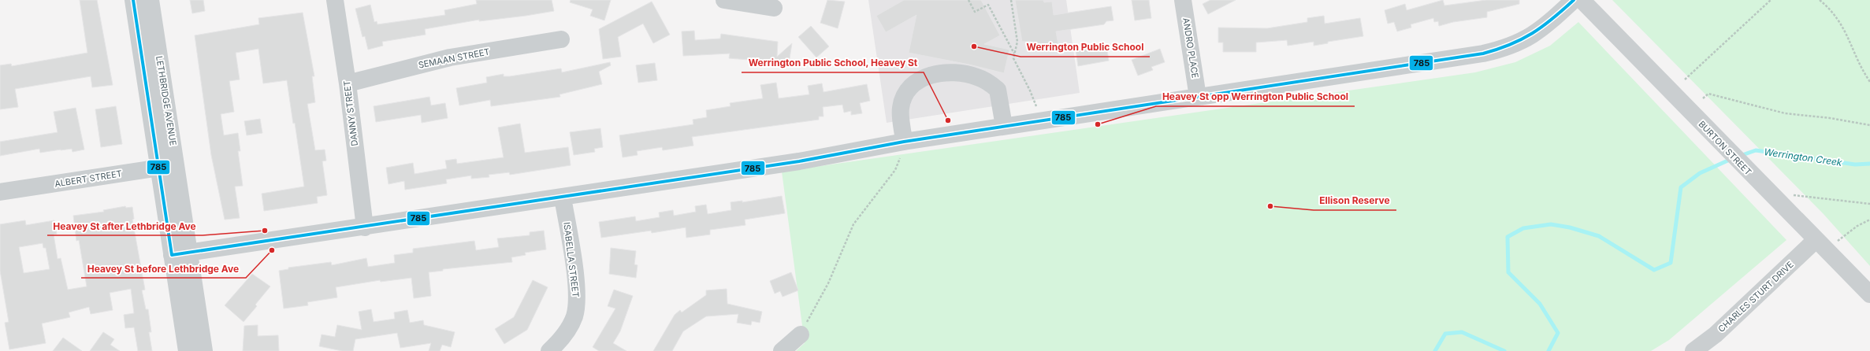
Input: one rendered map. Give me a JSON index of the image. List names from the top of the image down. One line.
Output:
{"streets":{"street":["ANDRO PLACE","SEMAAN STREET","LETHBRIDGE AVENUE","DANNY STREET","BURTON STREET","ALBERT STREET","ISABELLA STREET","CHARLES STURT DRIVE"]},"crossings":[["SEMAAN STREET","DANNY STREET"],["LETHBRIDGE AVENUE","ALBERT STREET"],["BURTON STREET","CHARLES STURT DRIVE"]],"water":["Werrington Creek"],"places":["Werrington Public School","Werrington Public School, Heavey St","Heavey St opp Werrington Public School","Ellison Reserve","Heavey St after Lethbridge Ave","Heavey St before Lethbridge Ave"],"lines":["transit line 785"]}
